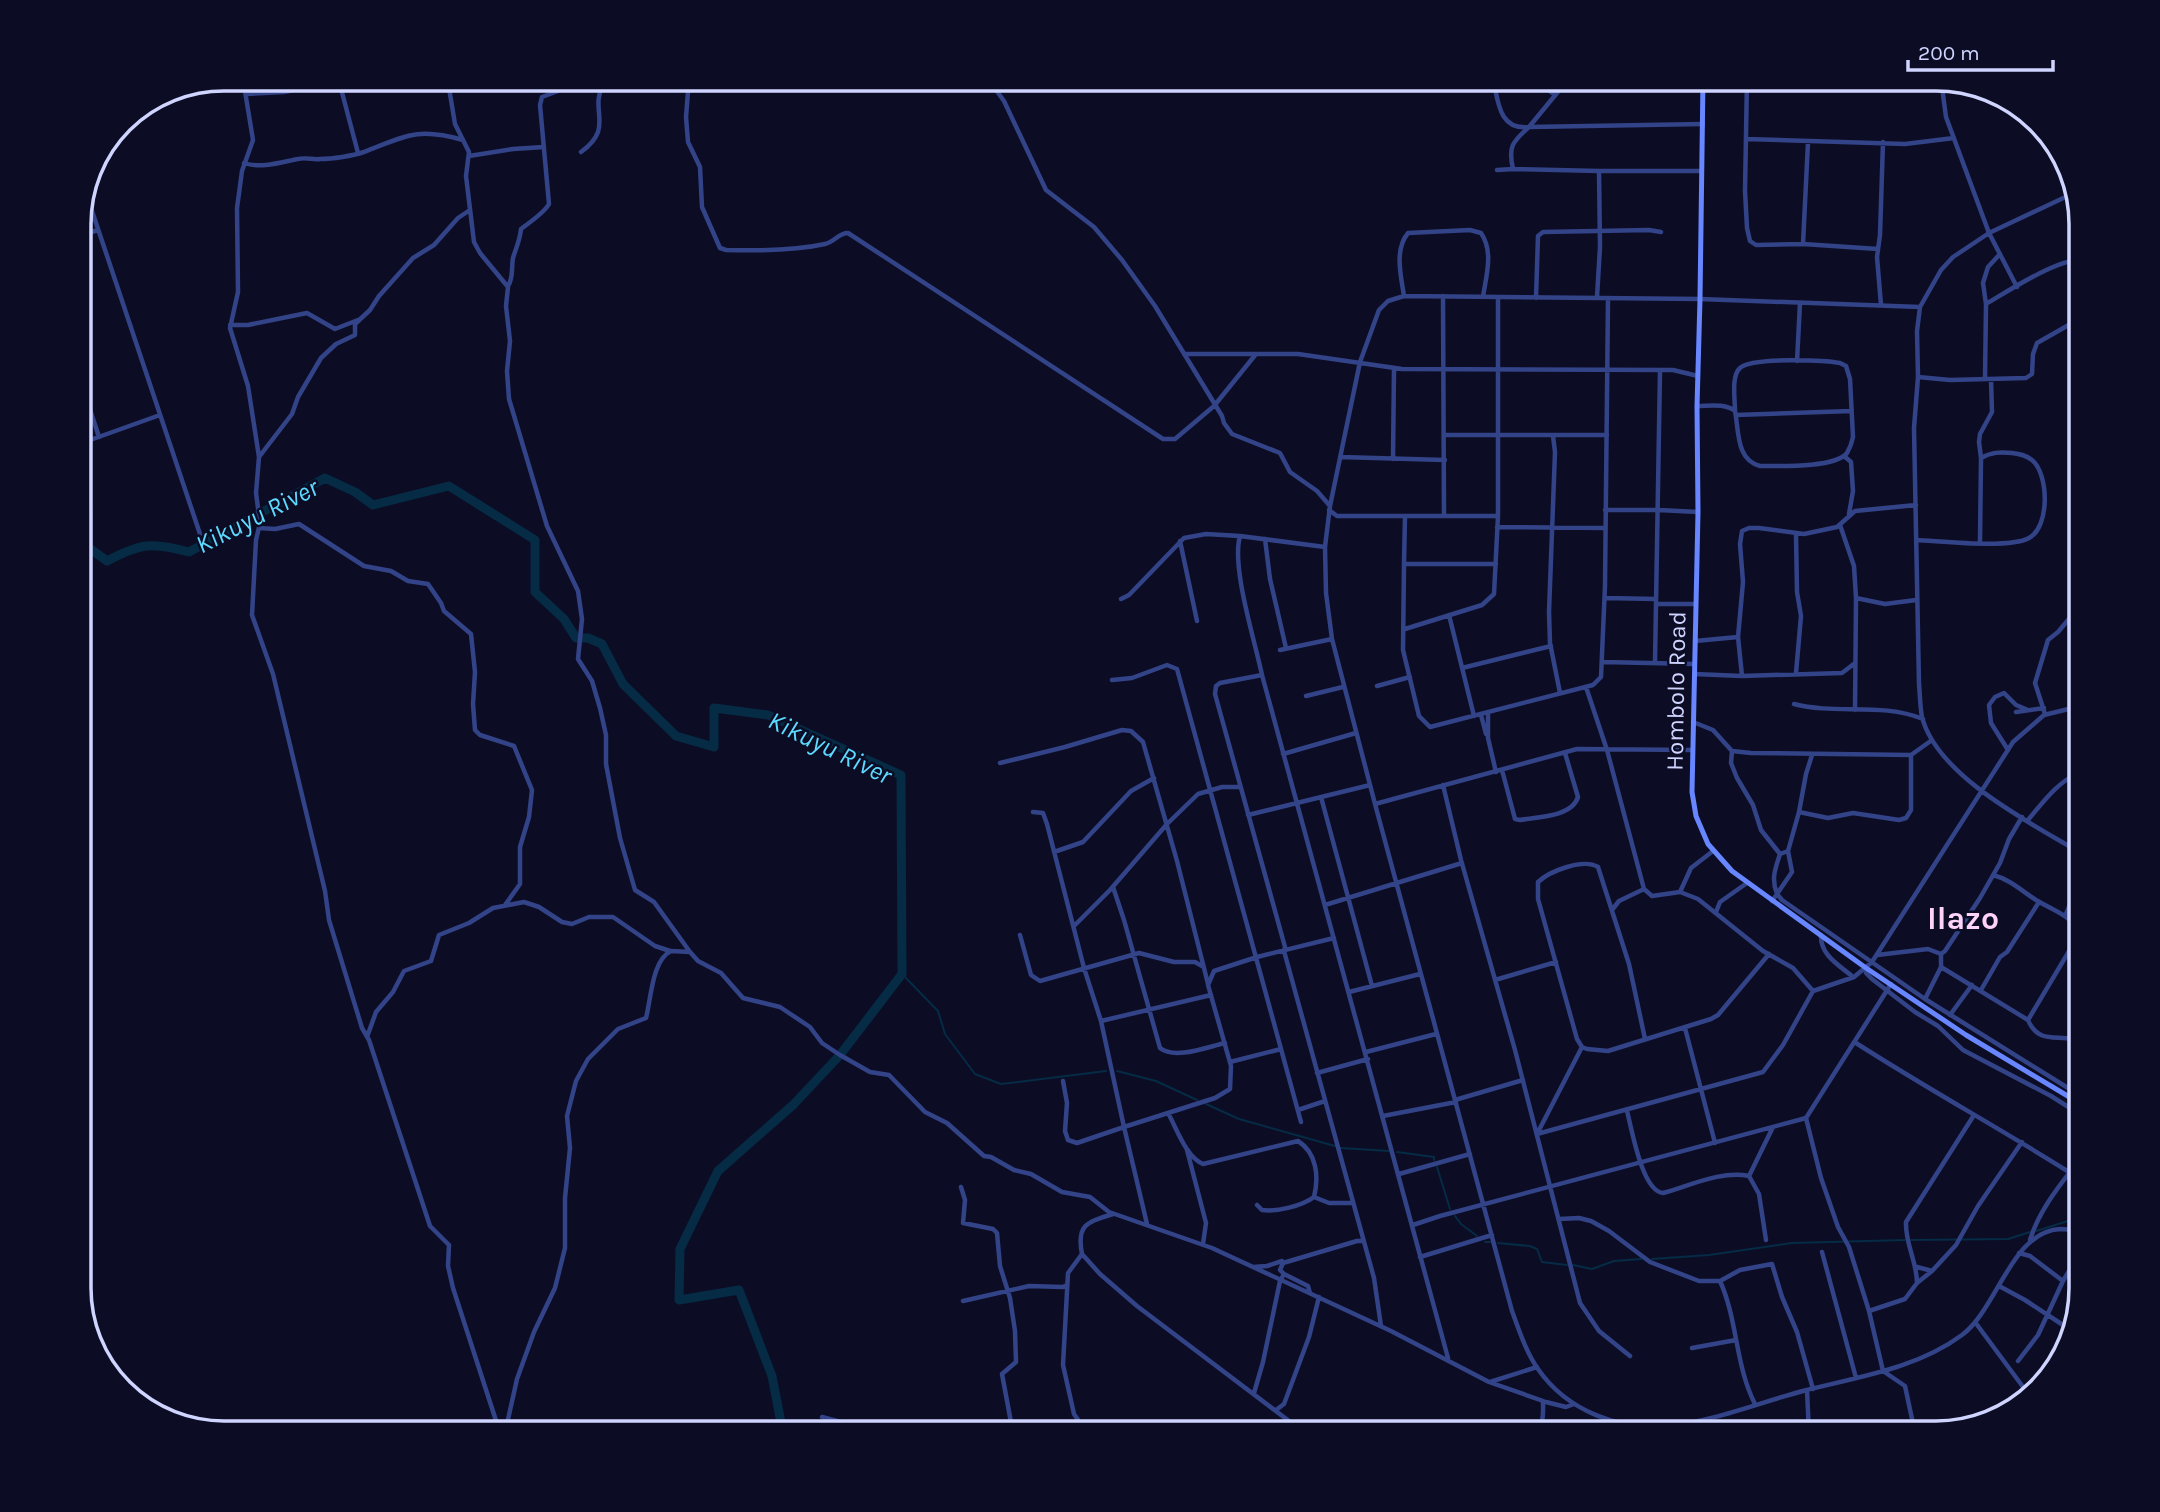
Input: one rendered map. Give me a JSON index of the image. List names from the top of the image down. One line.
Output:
{"streets":{"street":["Hombolo Road"]},"districts":["Ilazo"],"water":["Kikuyu River"],"scale_bar":"200 m"}
